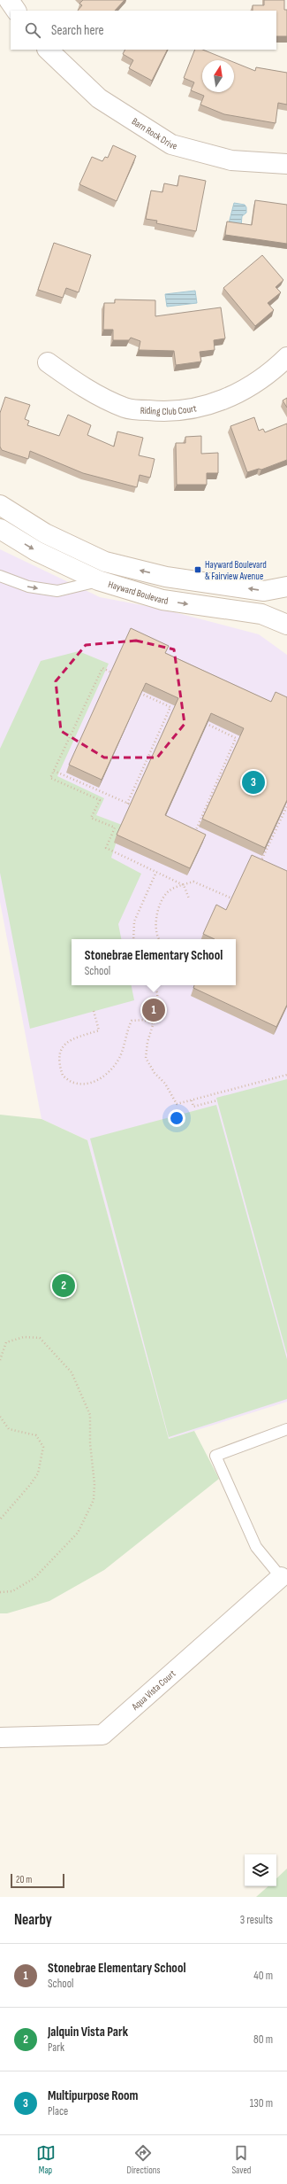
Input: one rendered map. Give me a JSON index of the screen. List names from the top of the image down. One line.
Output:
{"streets":{"street":["Barn Rock Drive","Riding Club Court","Hayward Boulevard","Aqua Vista Court"]},"places":{"transit":["Hayward Boulevard & Fairview Avenue"]},"scale_bar":"20 m","north":"top","page":{"search":"Search here","pins":["3","1","2"],"popup":["Stonebrae Elementary School","School"],"scale":"20 m","heading":["Nearby","3 results"],"list":[{"mark":"1","name":"Stonebrae Elementary School","note":"School","value":"40 m"},{"mark":"2","name":"Jalquin Vista Park","note":"Park","value":"80 m"},{"mark":"3","name":"Multipurpose Room","note":"Place","value":"130 m"}],"nav":["Map","Directions","Saved"]}}
